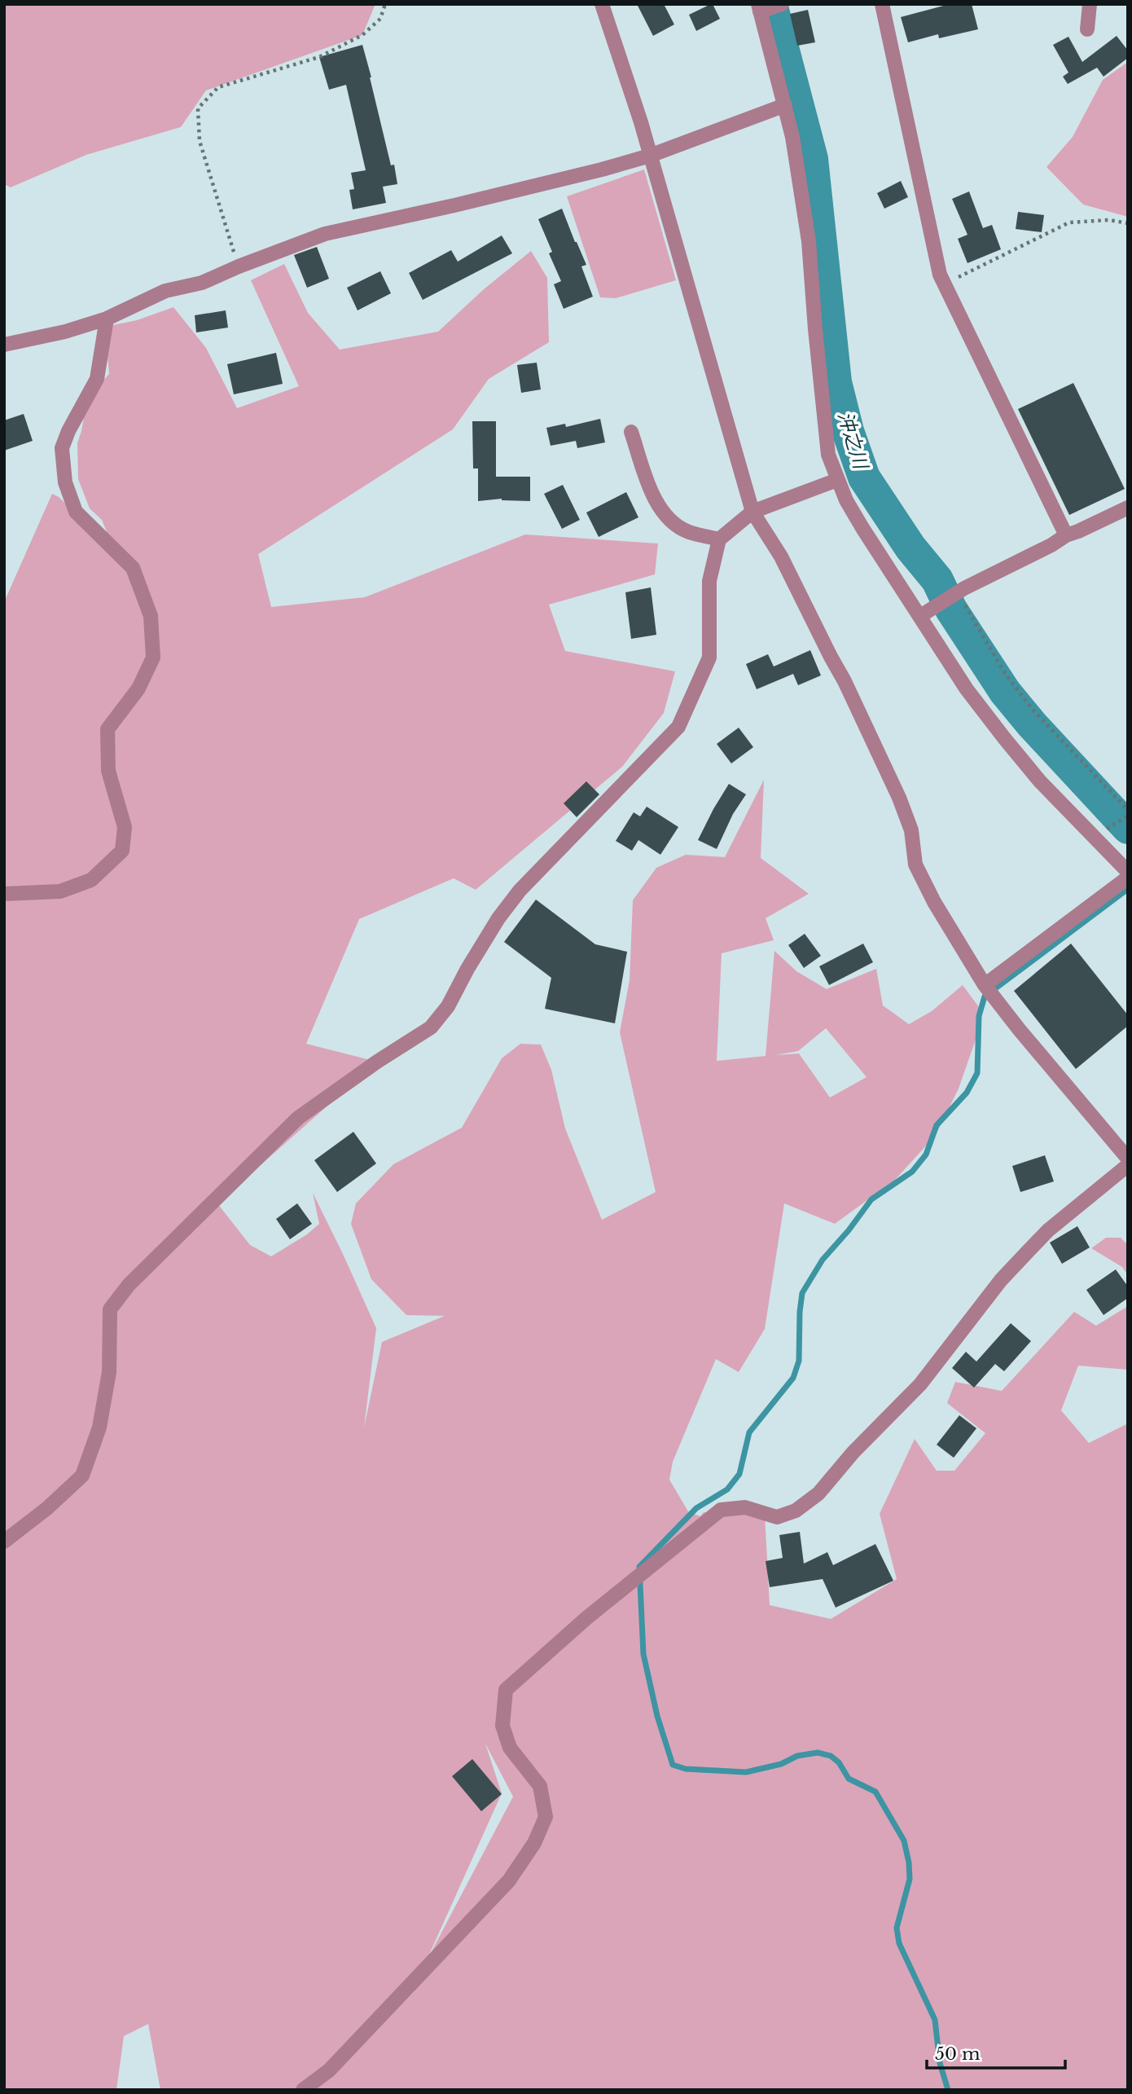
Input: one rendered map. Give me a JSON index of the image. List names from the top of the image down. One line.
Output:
{"water":["沖之川"],"scale_bar":"50 m"}
